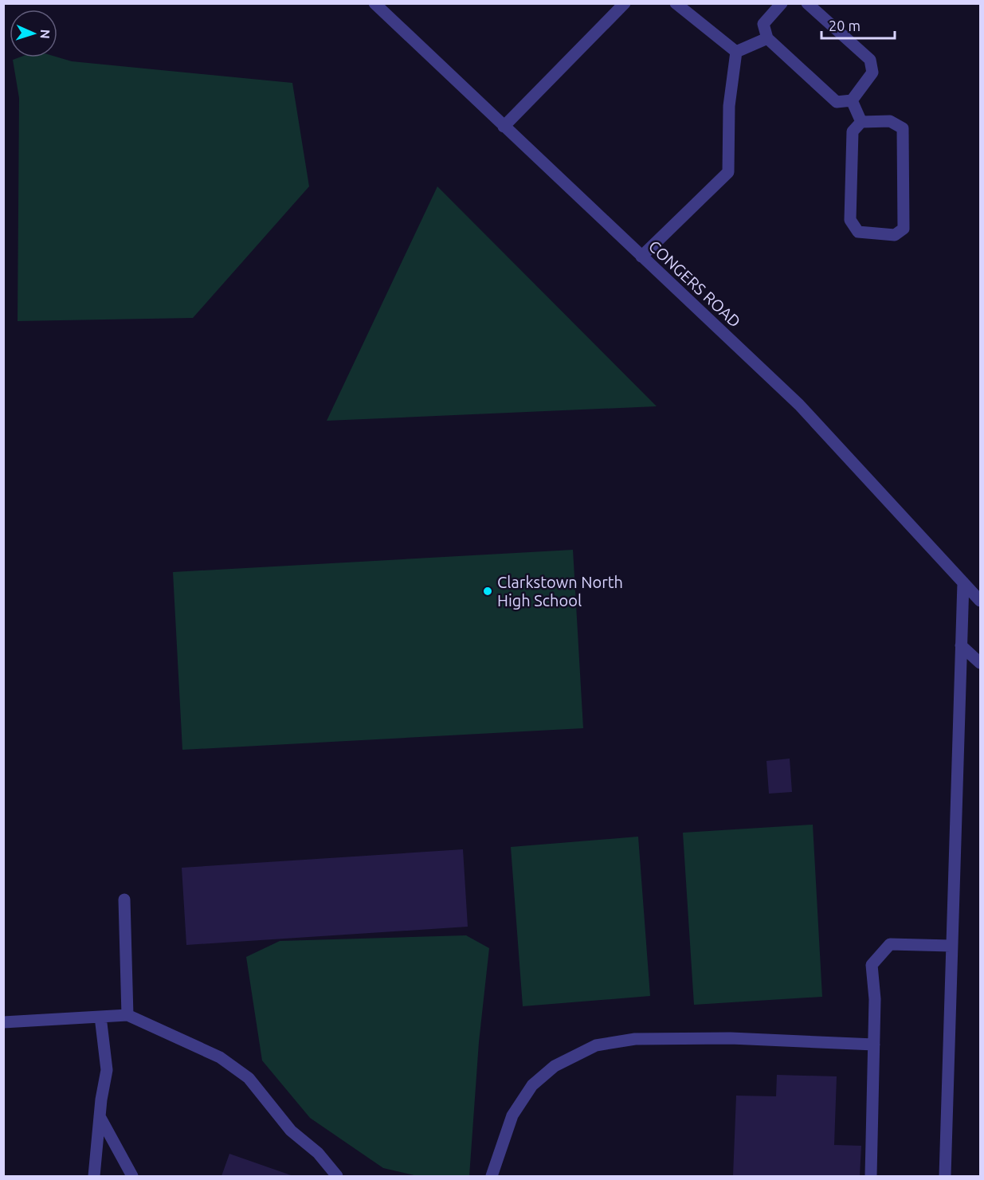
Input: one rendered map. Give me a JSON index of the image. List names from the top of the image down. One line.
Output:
{"streets":{"street":["CONGERS ROAD"]},"places":["Clarkstown North High School"],"scale_bar":"20 m","north":"right"}
